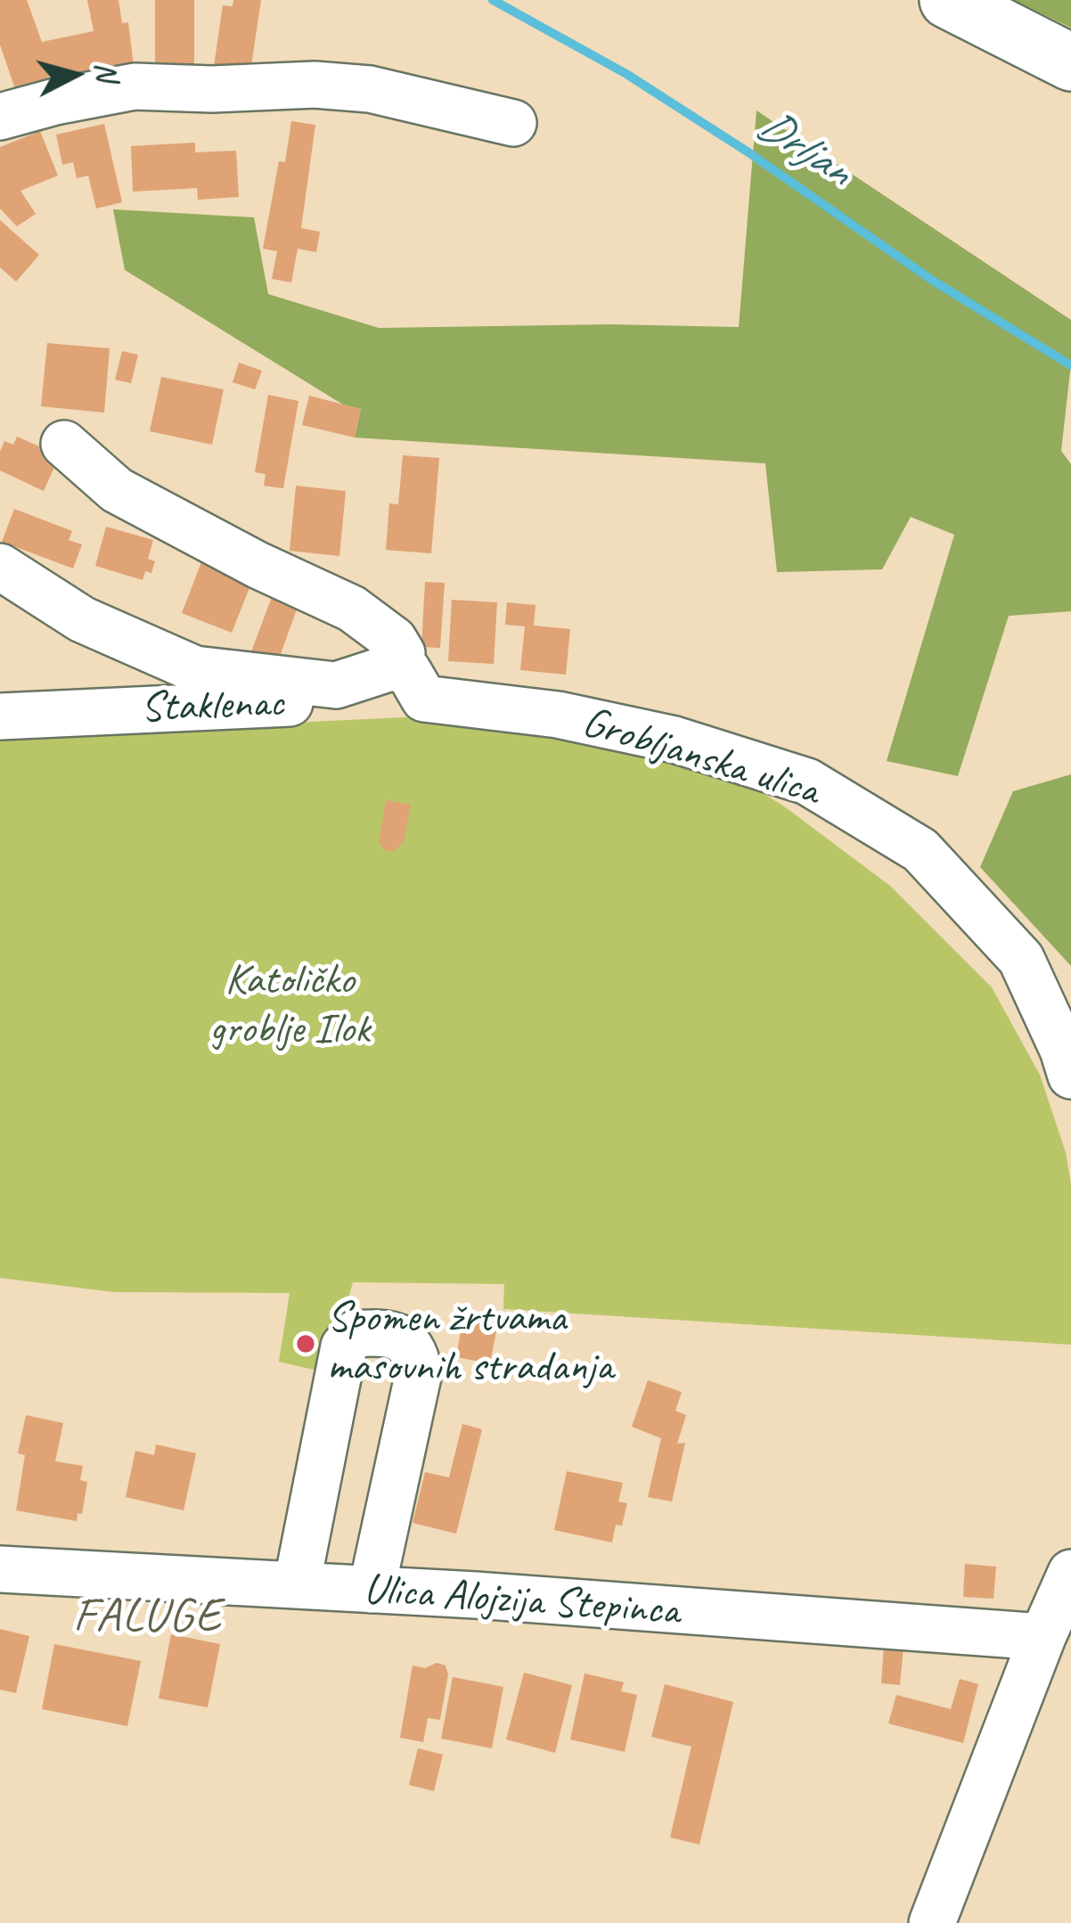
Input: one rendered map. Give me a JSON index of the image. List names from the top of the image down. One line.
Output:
{"streets":{"street":["Staklenac","Grobljanska ulica","Ulica Alojzija Stepinca"]},"crossings":[["Staklenac","Grobljanska ulica"]],"districts":["FALUGE"],"water":["Drljan"],"parks":["Katoličko groblje Ilok"],"places":["Spomen žrtvama masovnih stradanja"],"north":"right"}
